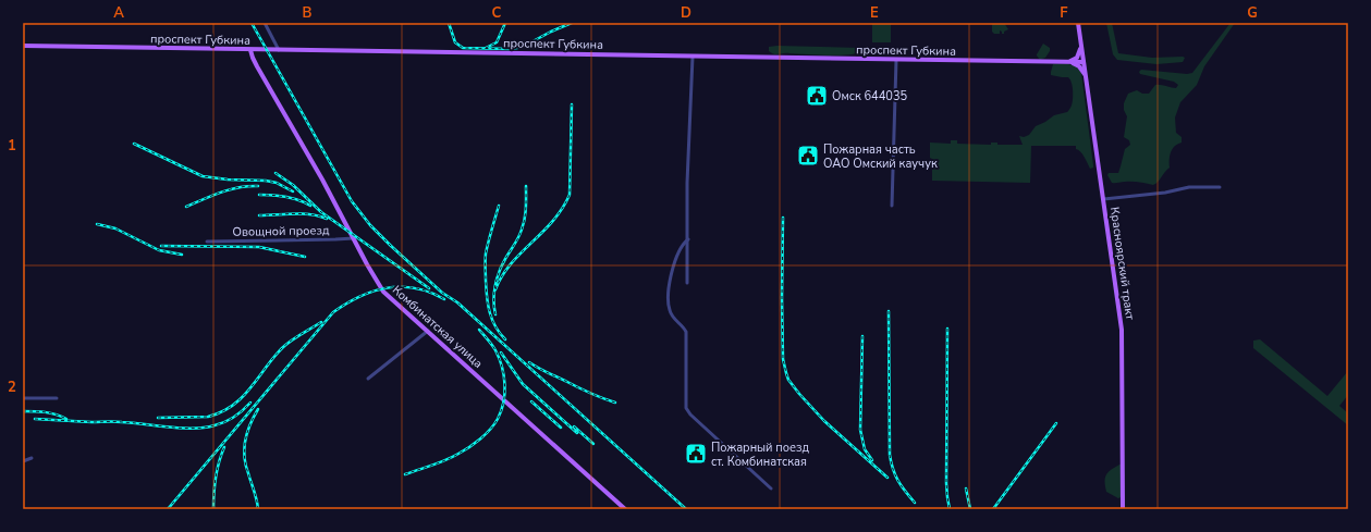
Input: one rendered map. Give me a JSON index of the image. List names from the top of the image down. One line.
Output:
{"streets":{"main road":["проспект Губкина","Красноярский тракт","Комбинатская улица"],"street":["Овощной проезд"]},"crossings":[["проспект Губкина","Красноярский тракт"],["проспект Губкина","Комбинатская улица"],["Овощной проезд","Комбинатская улица"]],"places":{"public building":["Омск 644035","Пожарная часть ОАО Омский каучук","Пожарный поезд ст. Комбинатская"]},"grid":{"columns":["A","B","C","D","E","F","G"],"rows":["1","2"]}}
